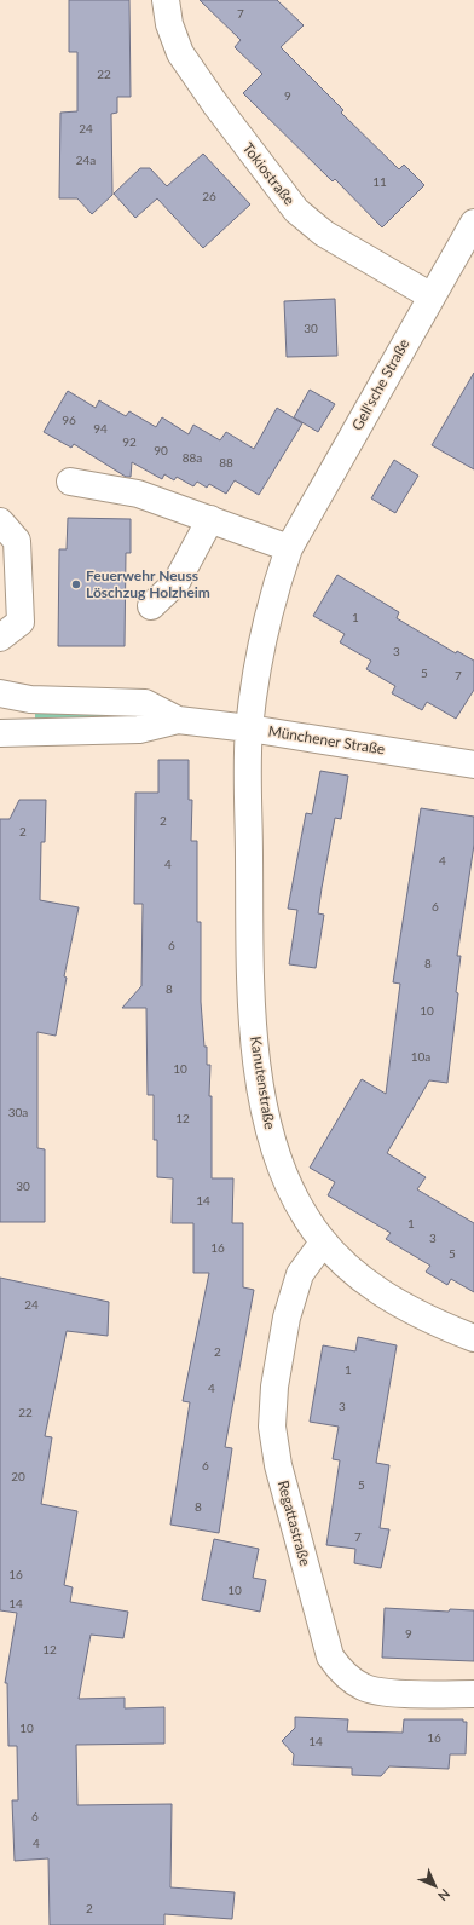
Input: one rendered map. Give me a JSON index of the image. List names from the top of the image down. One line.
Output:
{"streets":{"street":["Tokiostraße","Gell'sche Straße","Münchener Straße","Kanutenstraße","Regattastraße"]},"crossings":[["Tokiostraße","Gell'sche Straße"],["Gell'sche Straße","Münchener Straße"],["Gell'sche Straße","Kanutenstraße"],["Münchener Straße","Kanutenstraße"],["Kanutenstraße","Regattastraße"]],"places":["Feuerwehr Neuss Löschzug Holzheim"],"house_numbers":["7","22","9","24","24a","11","26","30","96","94","92","90","88a","88","1","3","5","7","2","2","4","4","6","6","8","8","10","10a","10","30a","12","30","14","1","3","16","5","24","2","1","4","3","22","6","20","5","8","7","16","10","14","9","12","10","16","14","6","4","2"],"north":"bottom right"}
